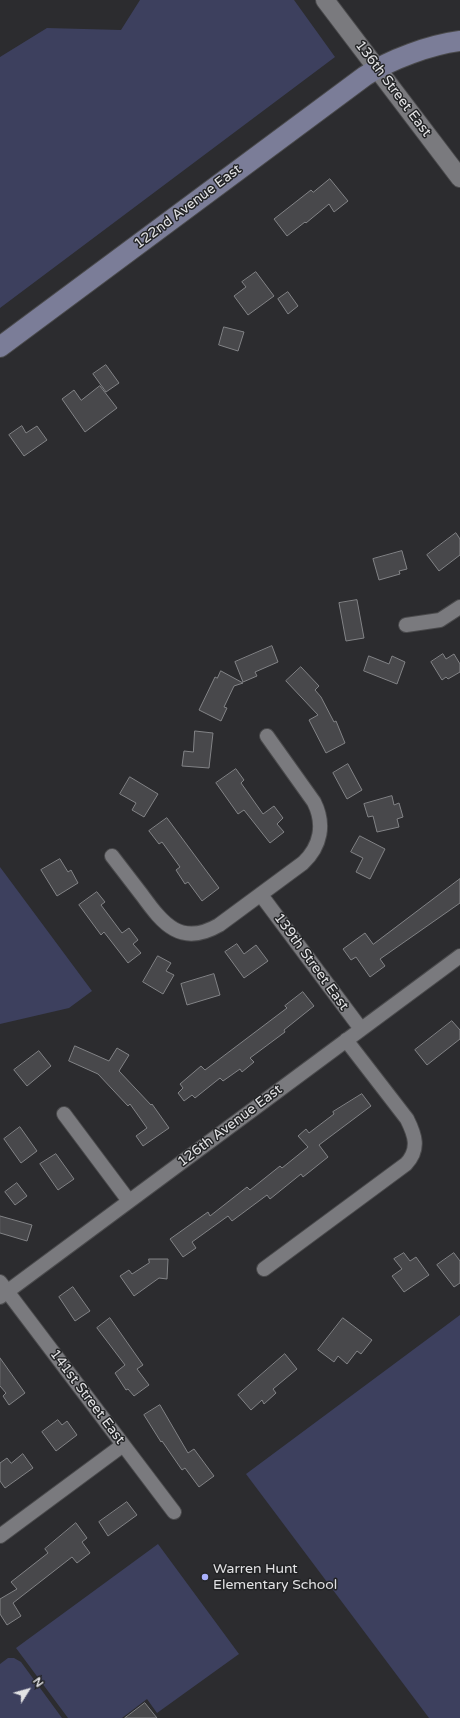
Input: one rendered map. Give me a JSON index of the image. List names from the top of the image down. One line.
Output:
{"streets":{"main road":["122nd Avenue East"],"street":["136th Street East","139th Street East","126th Avenue East","141st Street East"]},"crossings":[["136th Street East","122nd Avenue East"],["139th Street East","126th Avenue East"],["126th Avenue East","141st Street East"]],"places":["Warren Hunt Elementary School"],"north":"top right"}
